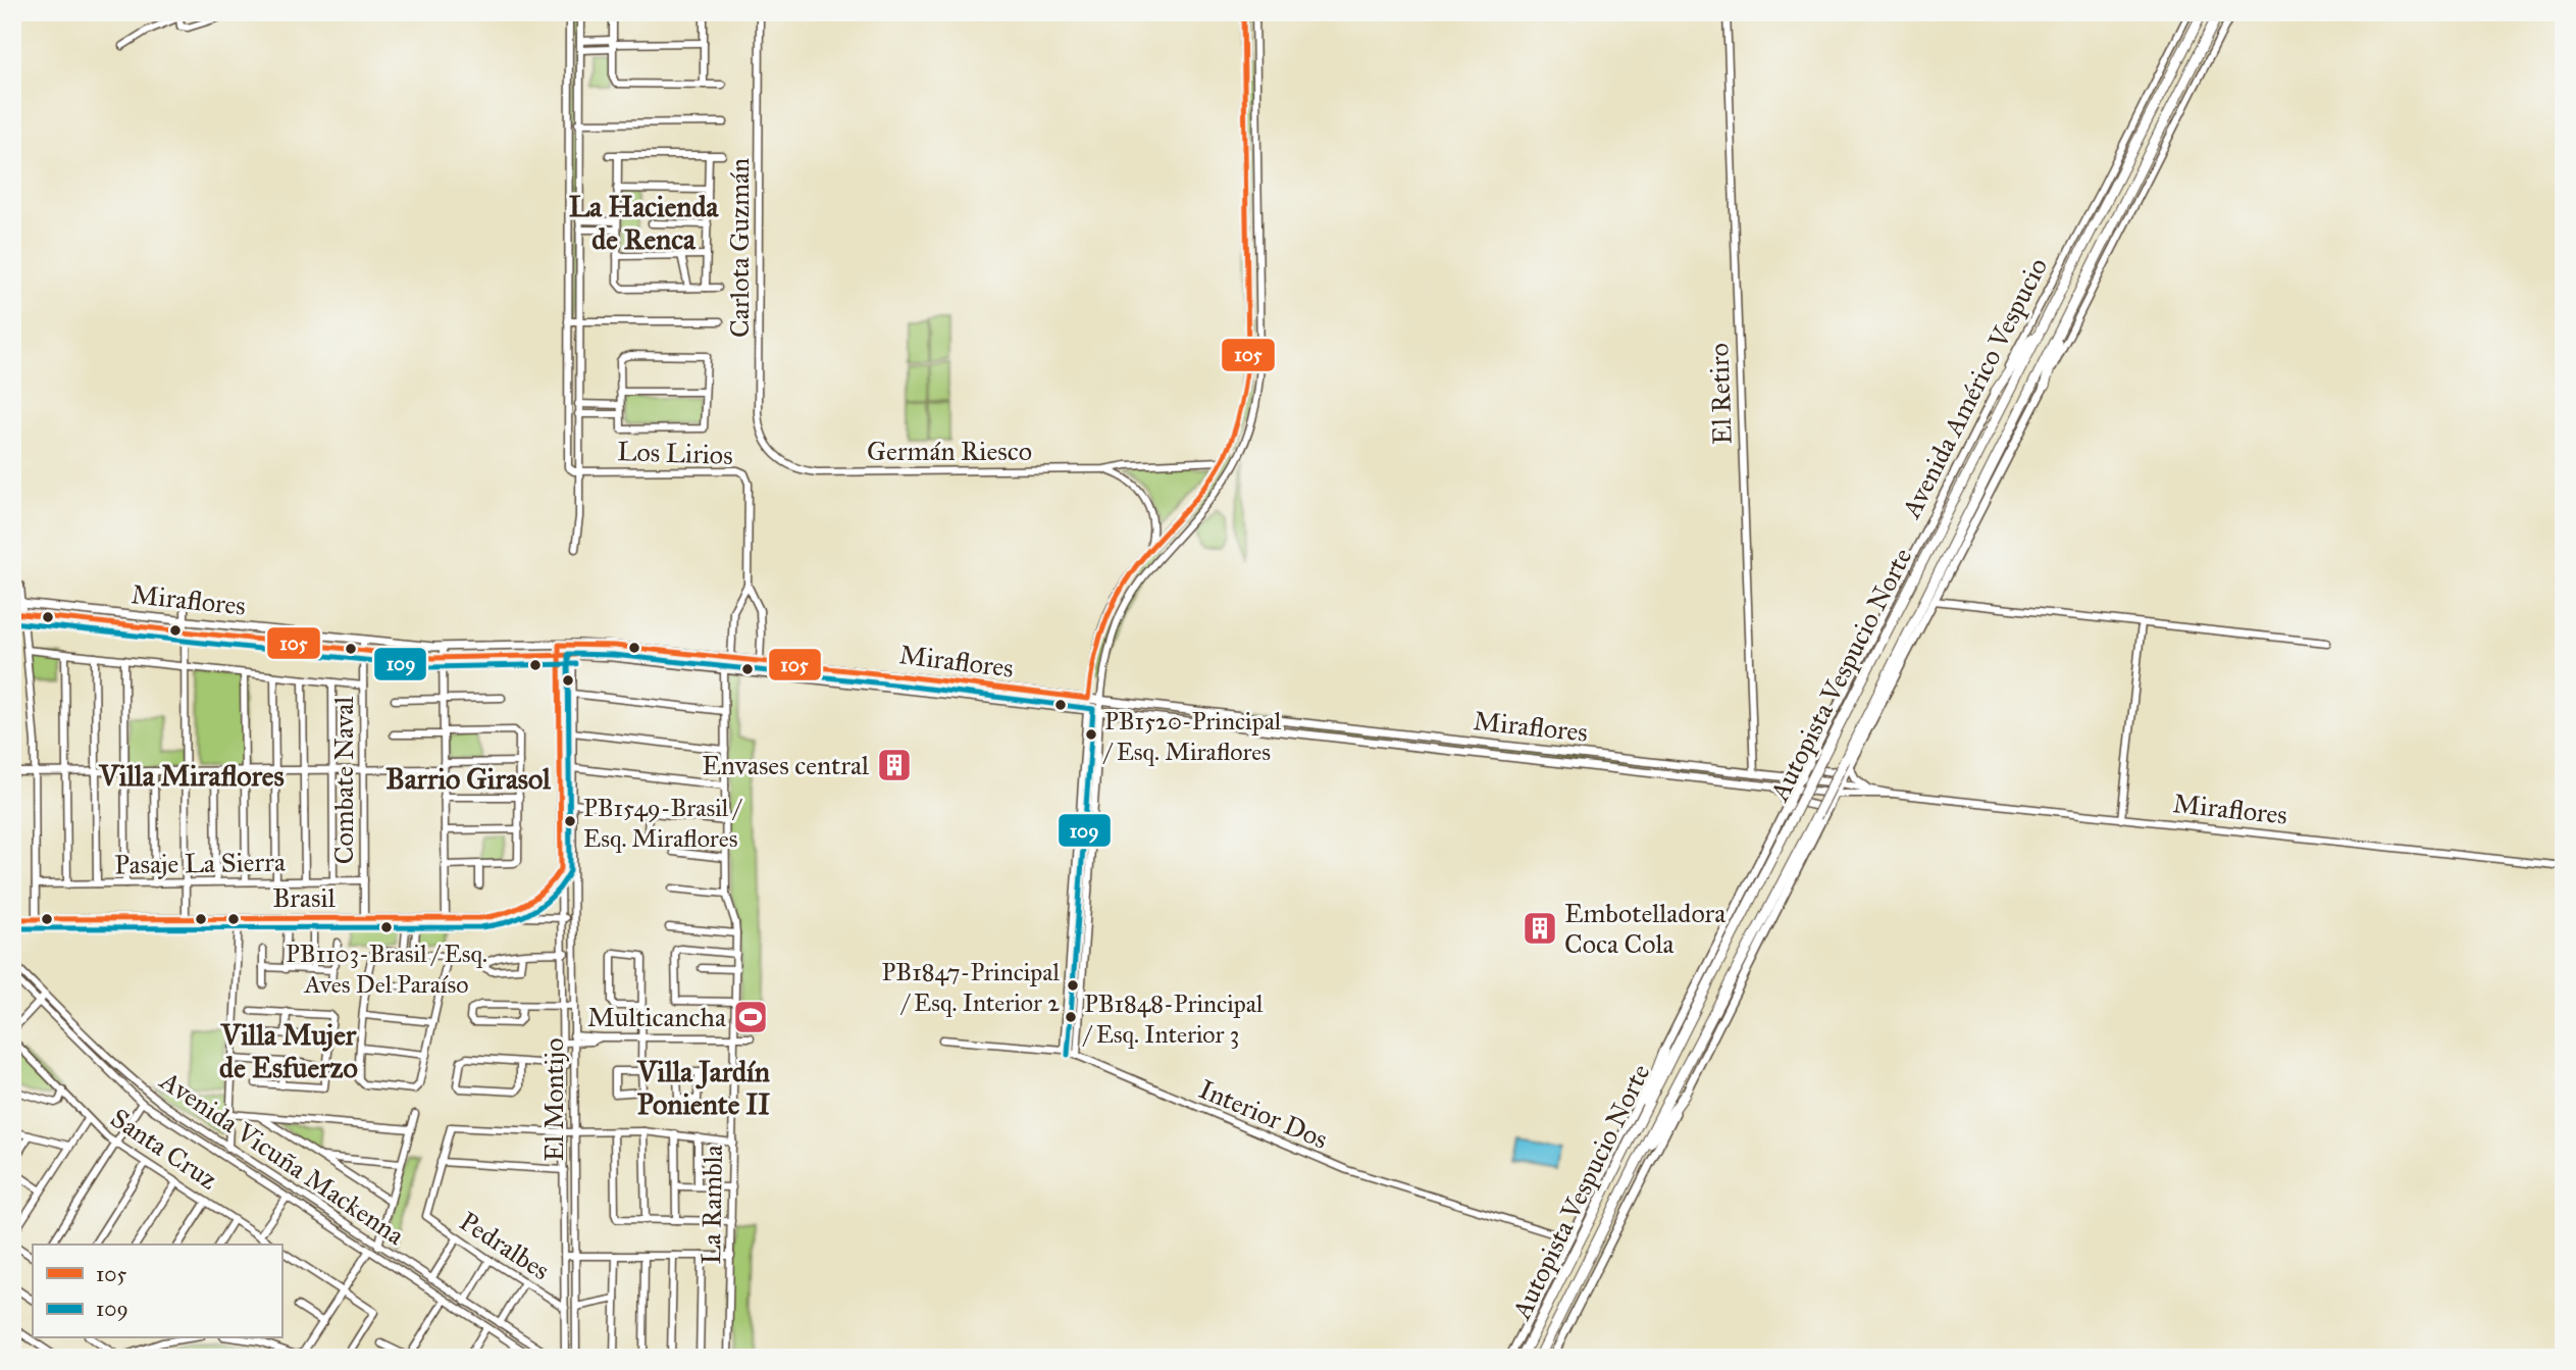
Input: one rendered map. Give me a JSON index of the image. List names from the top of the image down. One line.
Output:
{"streets":{"highway":["Autopista Vespucio Norte"],"main road":["Avenida Américo Vespucio","Miraflores","Brasil","El Montijo"],"street":["Carlota Guzmán","El Retiro","Germán Riesco","Los Lirios","Combate Naval","Pasaje La Sierra","Interior Dos","Santa Cruz","Avenida Vicuña Mackenna","La Rambla","Pedralbes"]},"crossings":[["Carlota Guzmán","Germán Riesco"],["Avenida Américo Vespucio","Miraflores"],["Avenida Américo Vespucio","Autopista Vespucio Norte"],["Avenida Américo Vespucio","Interior Dos"],["El Retiro","Miraflores"],["Miraflores","Combate Naval"],["Miraflores","El Montijo"],["Miraflores","La Rambla"],["Combate Naval","Pasaje La Sierra"],["Combate Naval","Brasil"],["Brasil","El Montijo"],["El Montijo","Pedralbes"]],"districts":["La Hacienda de Renca","Villa Miraflores","Barrio Girasol","Villa Mujer de Esfuerzo","Villa Jardín Poniente II"],"places":{"other":["PB1520-Principal / Esq. Miraflores","PB1549-Brasil / Esq. Miraflores","PB1103-Brasil / Esq. Aves Del Paraíso","PB1847-Principal / Esq. Interior 2","PB1848-Principal / Esq. Interior 3"],"building":["Envases central","Embotelladora Coca Cola"],"sports":["Multicancha"]},"lines":["transit line 105","transit line 109"],"legend":["105","109"]}
